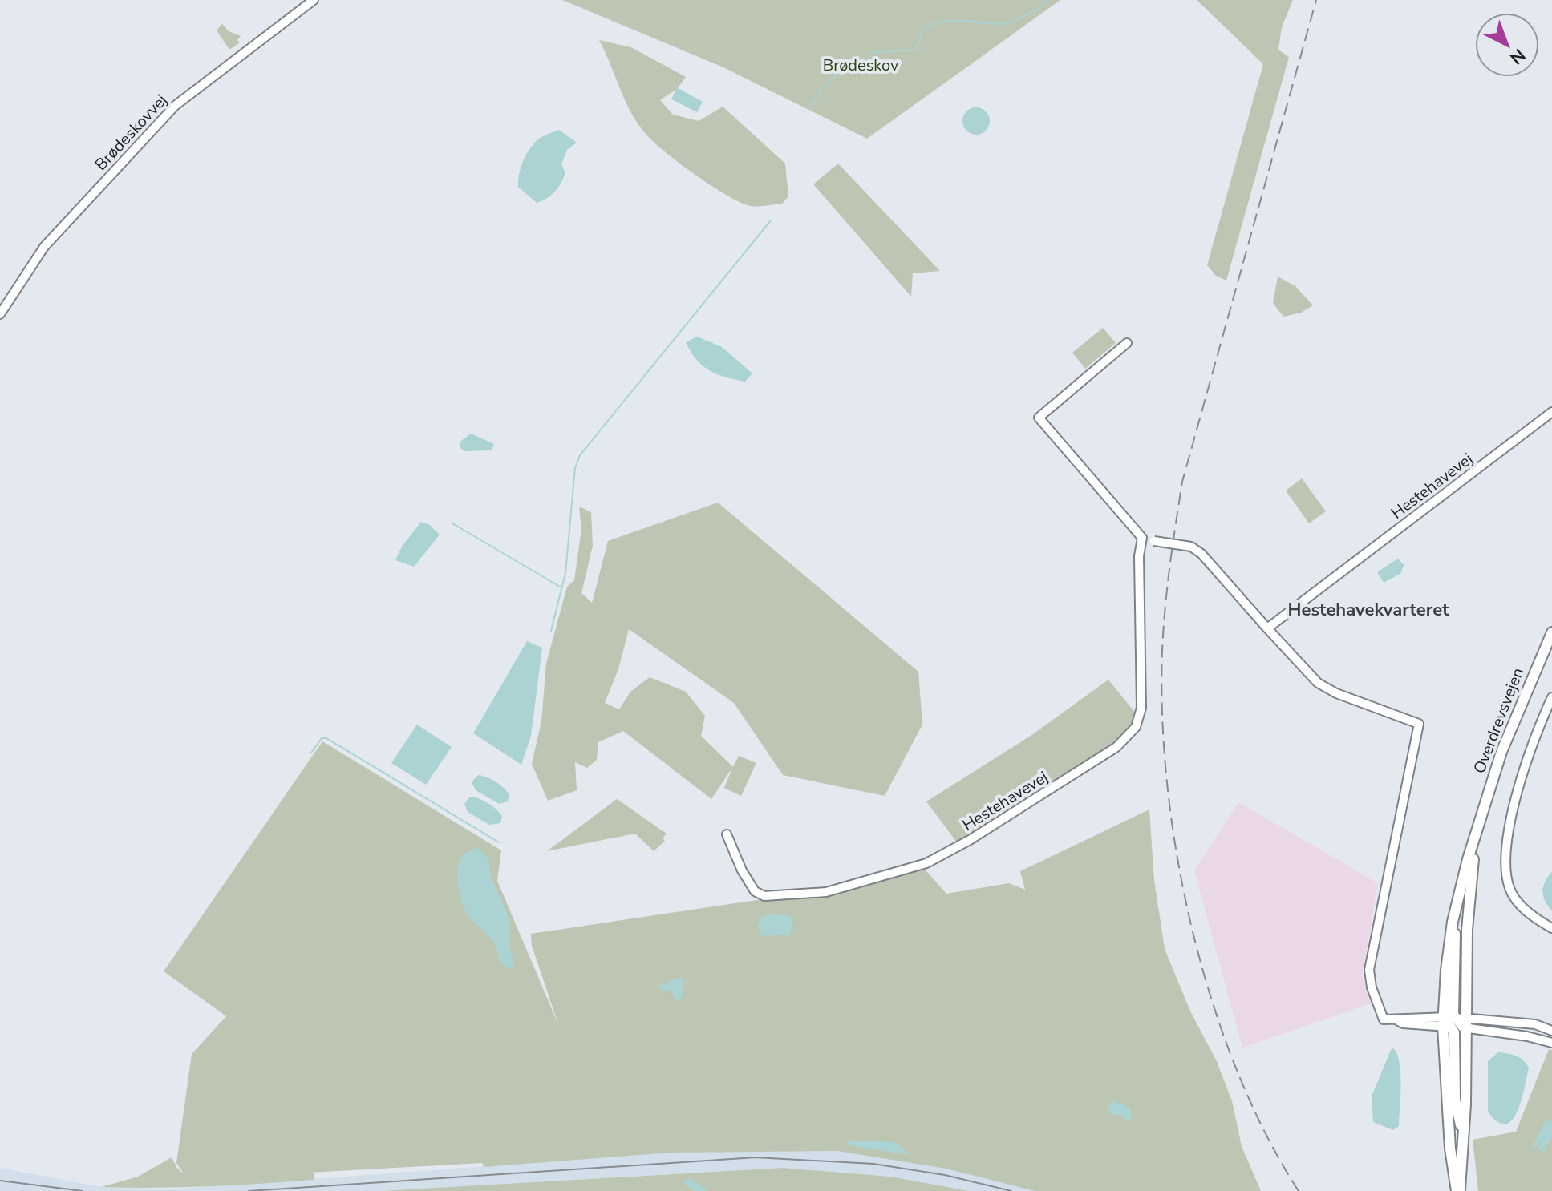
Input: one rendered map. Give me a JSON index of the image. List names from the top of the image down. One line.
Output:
{"streets":{"main road":["Overdrevsvejen"],"street":["Brødeskovvej","Hestehavevej"]},"districts":["Hestehavekvarteret"],"parks":["Brødeskov"],"north":"bottom right"}
